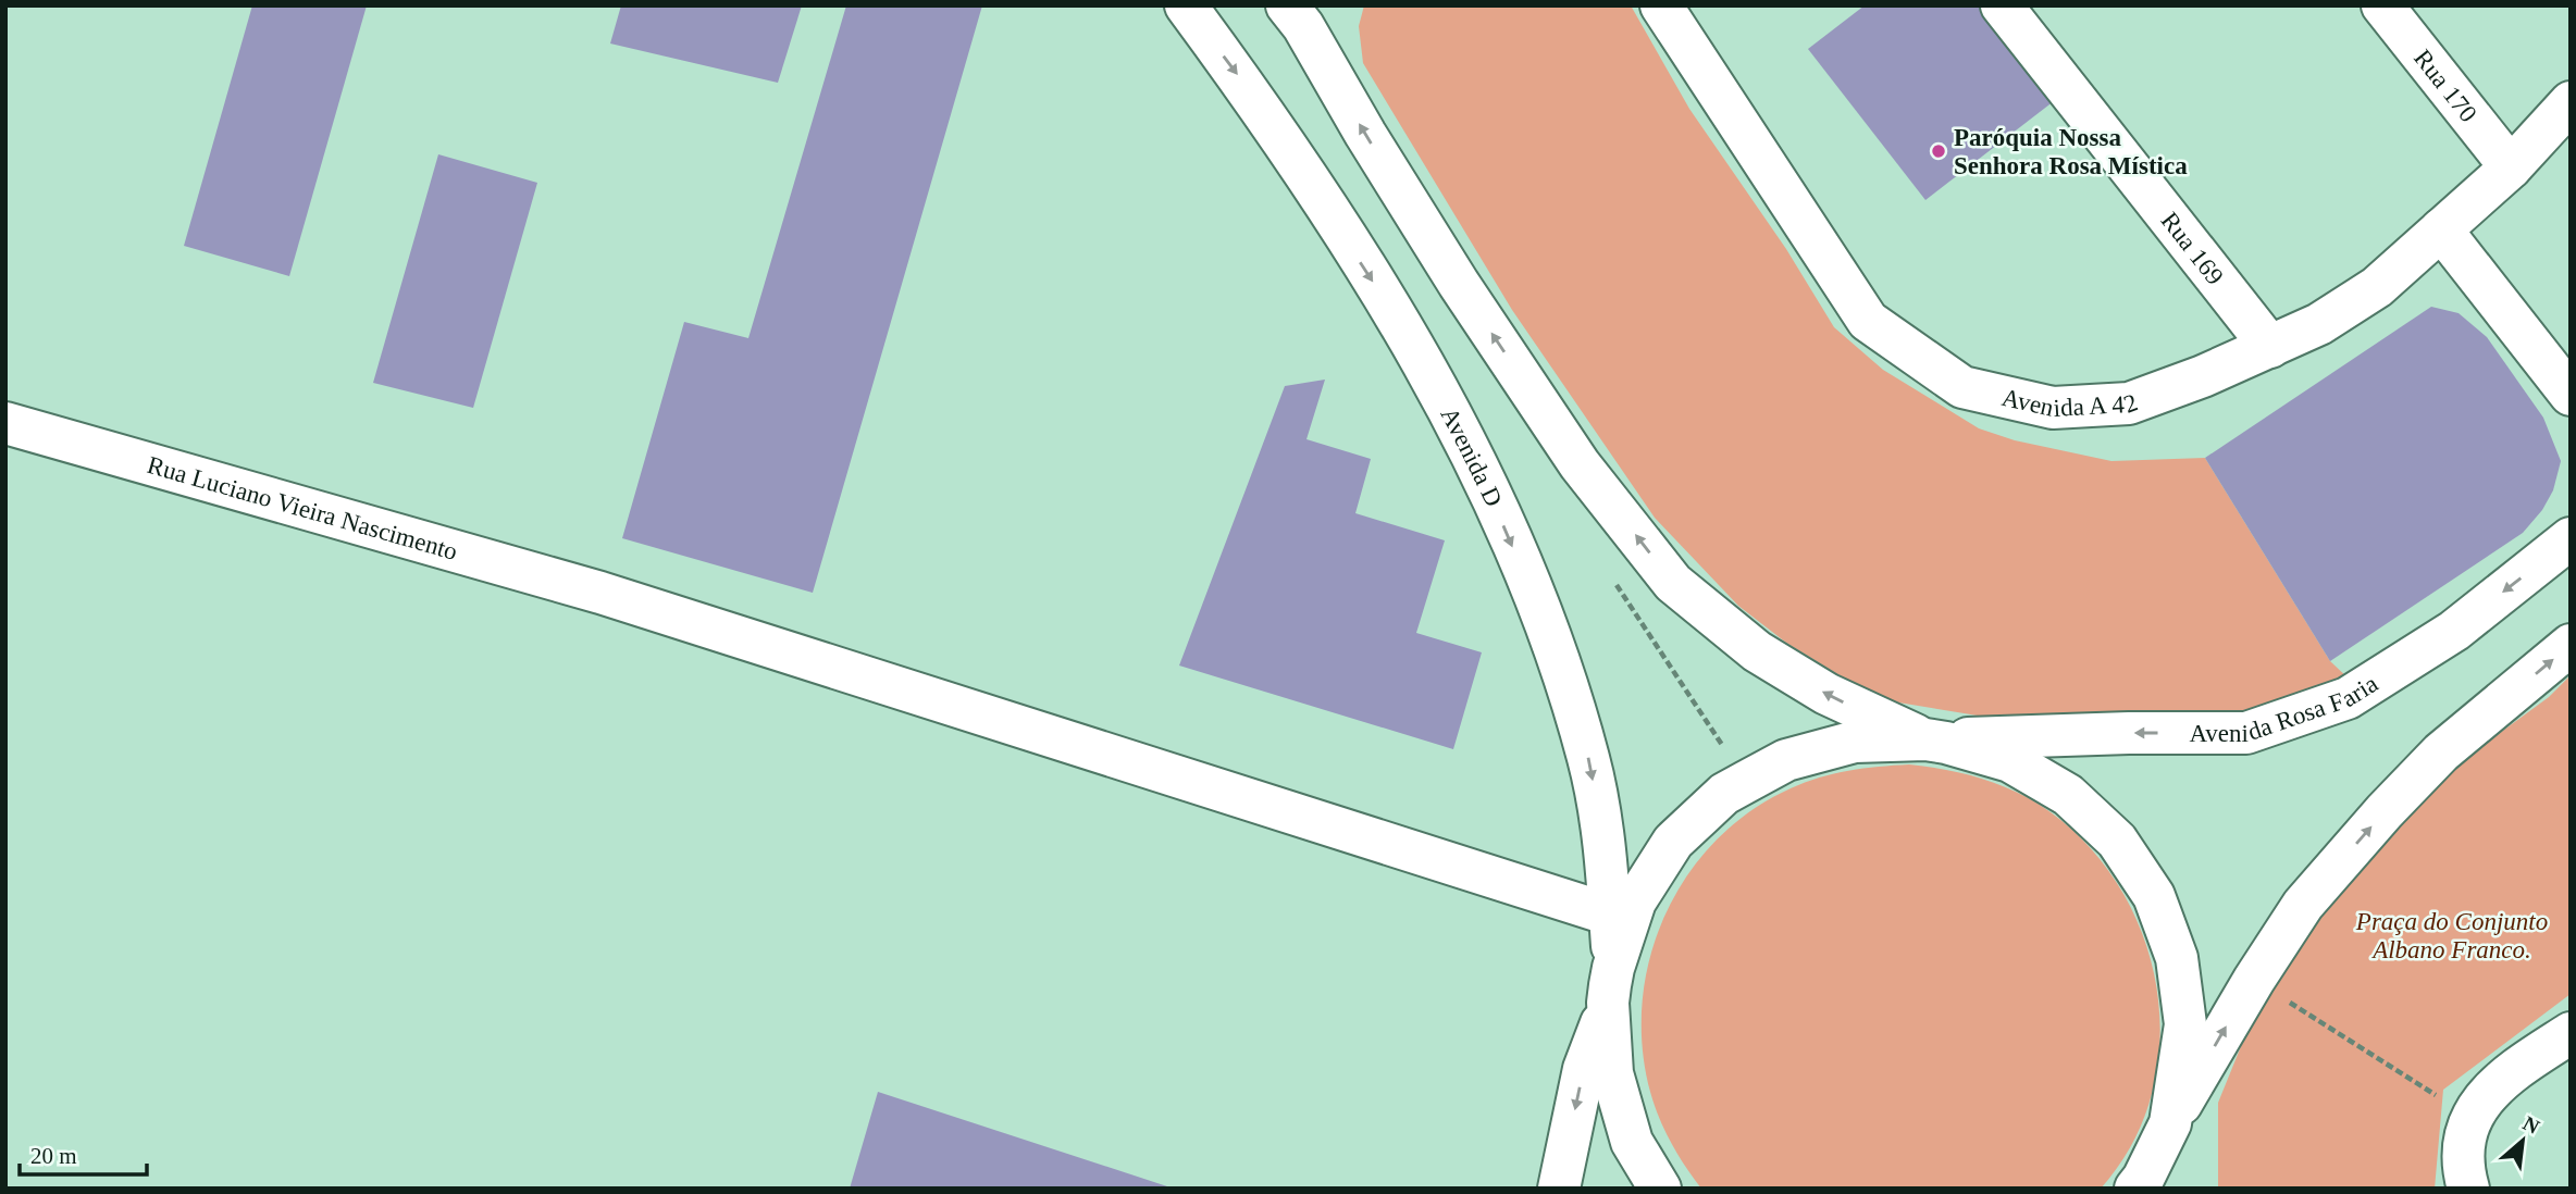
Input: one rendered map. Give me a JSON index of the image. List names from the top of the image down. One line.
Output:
{"streets":{"street":["Rua 170","Rua 169","Avenida A 42","Avenida D","Rua Luciano Vieira Nascimento","Avenida Rosa Faria"]},"crossings":[["Rua 170","Avenida A 42"],["Rua 169","Avenida A 42"],["Avenida D","Rua Luciano Vieira Nascimento"]],"one_way":["Avenida Rosa Faria"],"parks":["Praça do Conjunto Albano Franco."],"places":["Paróquia Nossa Senhora Rosa Mística"],"scale_bar":"20 m","north":"top right"}
